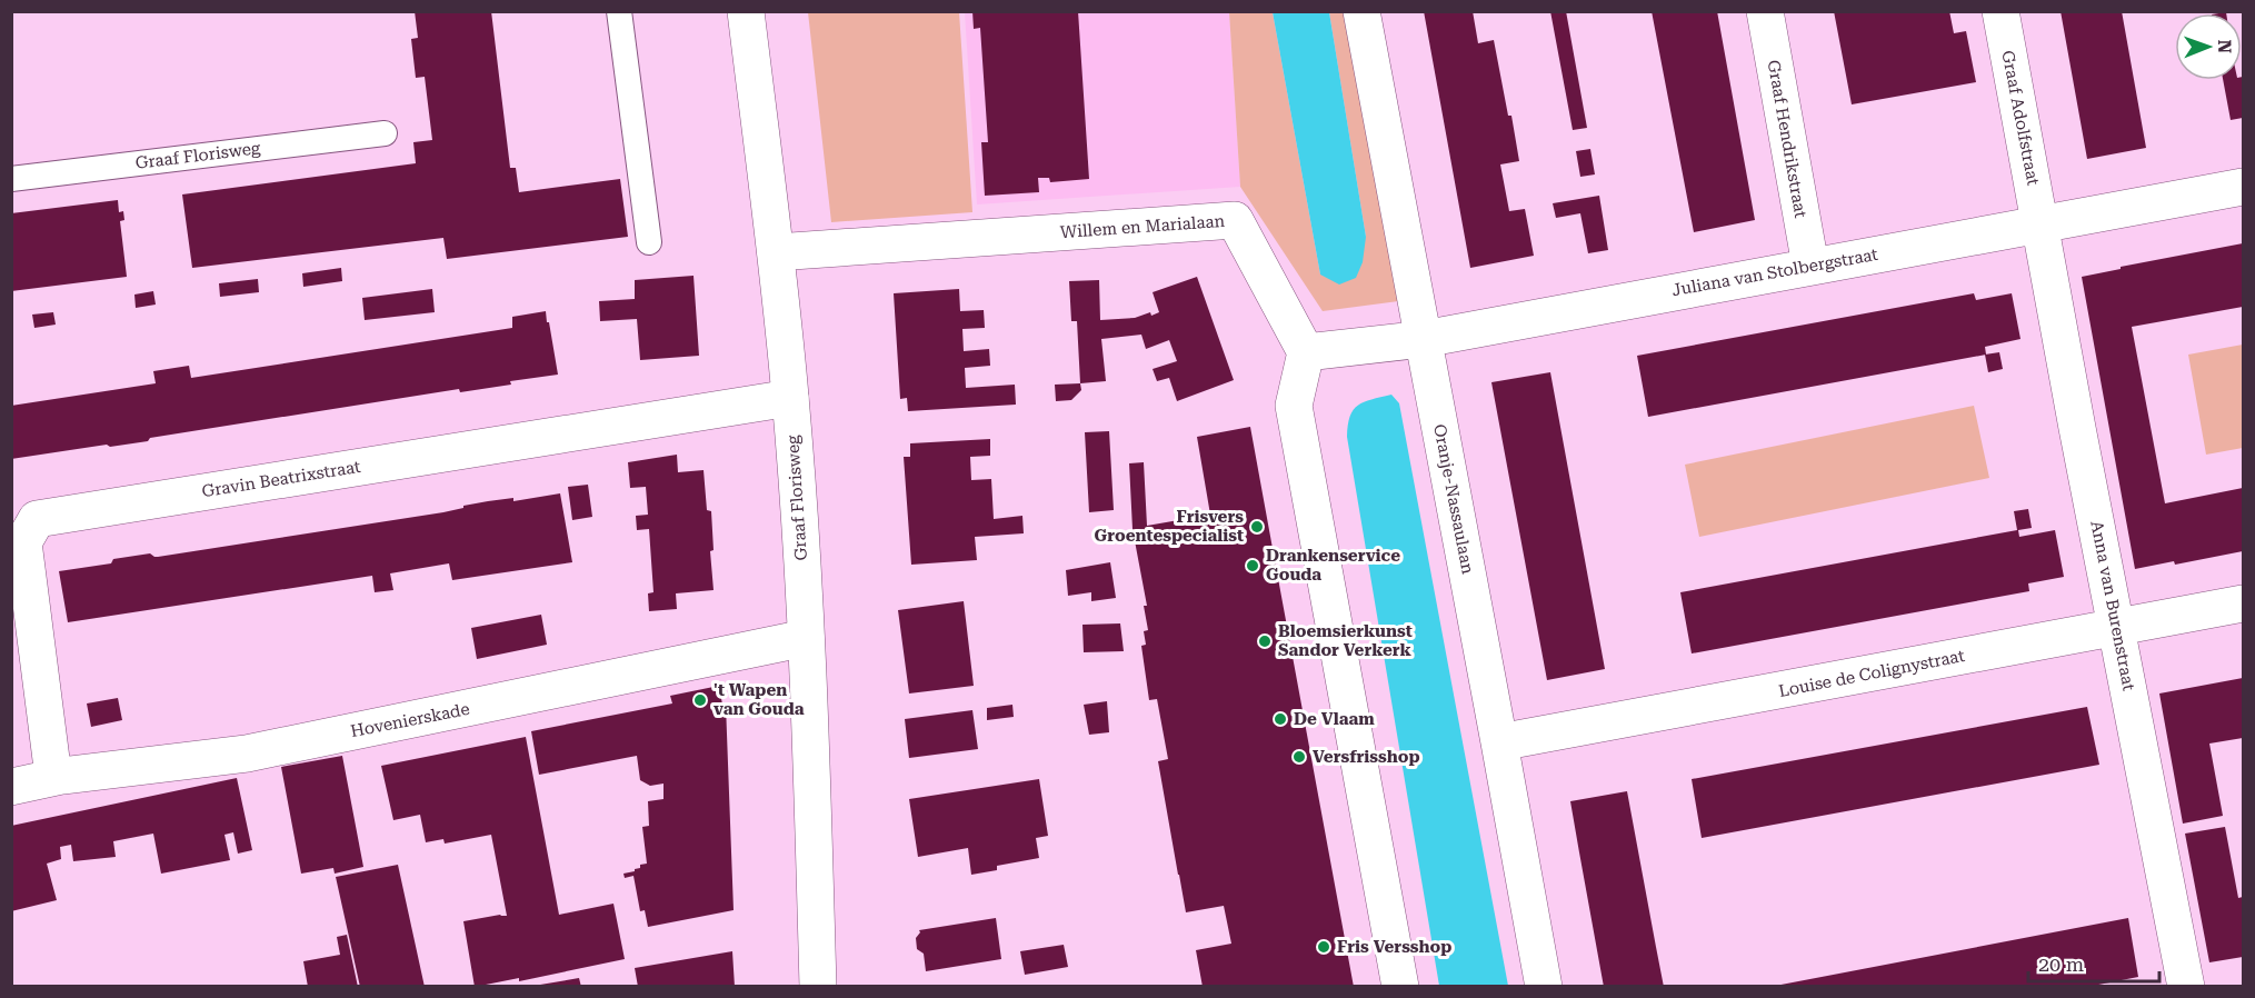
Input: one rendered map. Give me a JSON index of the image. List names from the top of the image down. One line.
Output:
{"streets":{"street":["Graaf Adolfstraat","Graaf Hendrikstraat","Graaf Florisweg","Willem en Marialaan","Juliana van Stolbergstraat","Gravin Beatrixstraat","Oranje-Nassaulaan","Anna van Burenstraat","Louise de Colignystraat","Hovenierskade"]},"crossings":[["Graaf Adolfstraat","Juliana van Stolbergstraat"],["Graaf Adolfstraat","Anna van Burenstraat"],["Graaf Hendrikstraat","Juliana van Stolbergstraat"],["Graaf Florisweg","Willem en Marialaan"],["Graaf Florisweg","Gravin Beatrixstraat"],["Graaf Florisweg","Hovenierskade"],["Willem en Marialaan","Juliana van Stolbergstraat"],["Juliana van Stolbergstraat","Oranje-Nassaulaan"],["Juliana van Stolbergstraat","Anna van Burenstraat"],["Gravin Beatrixstraat","Hovenierskade"],["Oranje-Nassaulaan","Louise de Colignystraat"],["Anna van Burenstraat","Louise de Colignystraat"]],"places":["Frisvers Groentespecialist","Drankenservice Gouda","Bloemsierkunst Sandor Verkerk","'t Wapen van Gouda","De Vlaam","Versfrisshop","Fris Versshop"],"scale_bar":"20 m","north":"right"}
